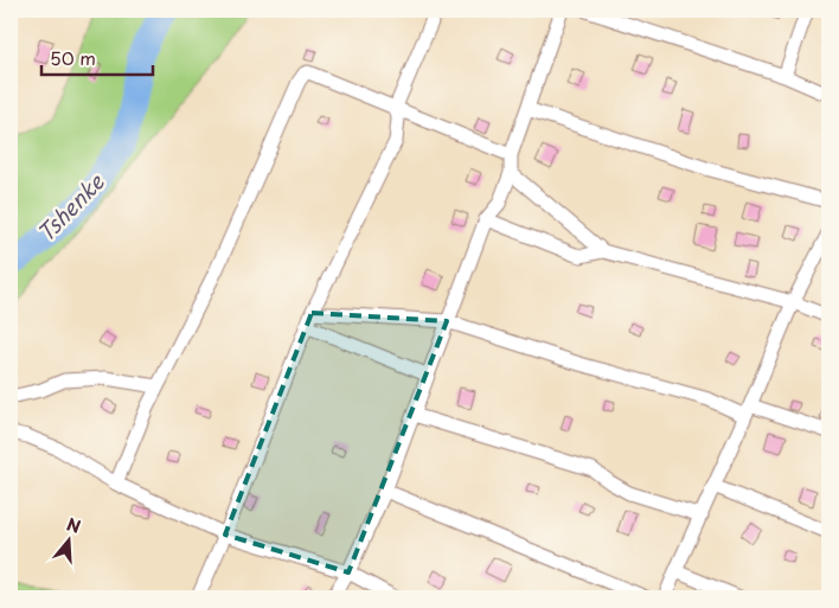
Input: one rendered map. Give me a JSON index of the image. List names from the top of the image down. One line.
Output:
{"water":["Tshenke"],"scale_bar":"50 m","north":"top"}
